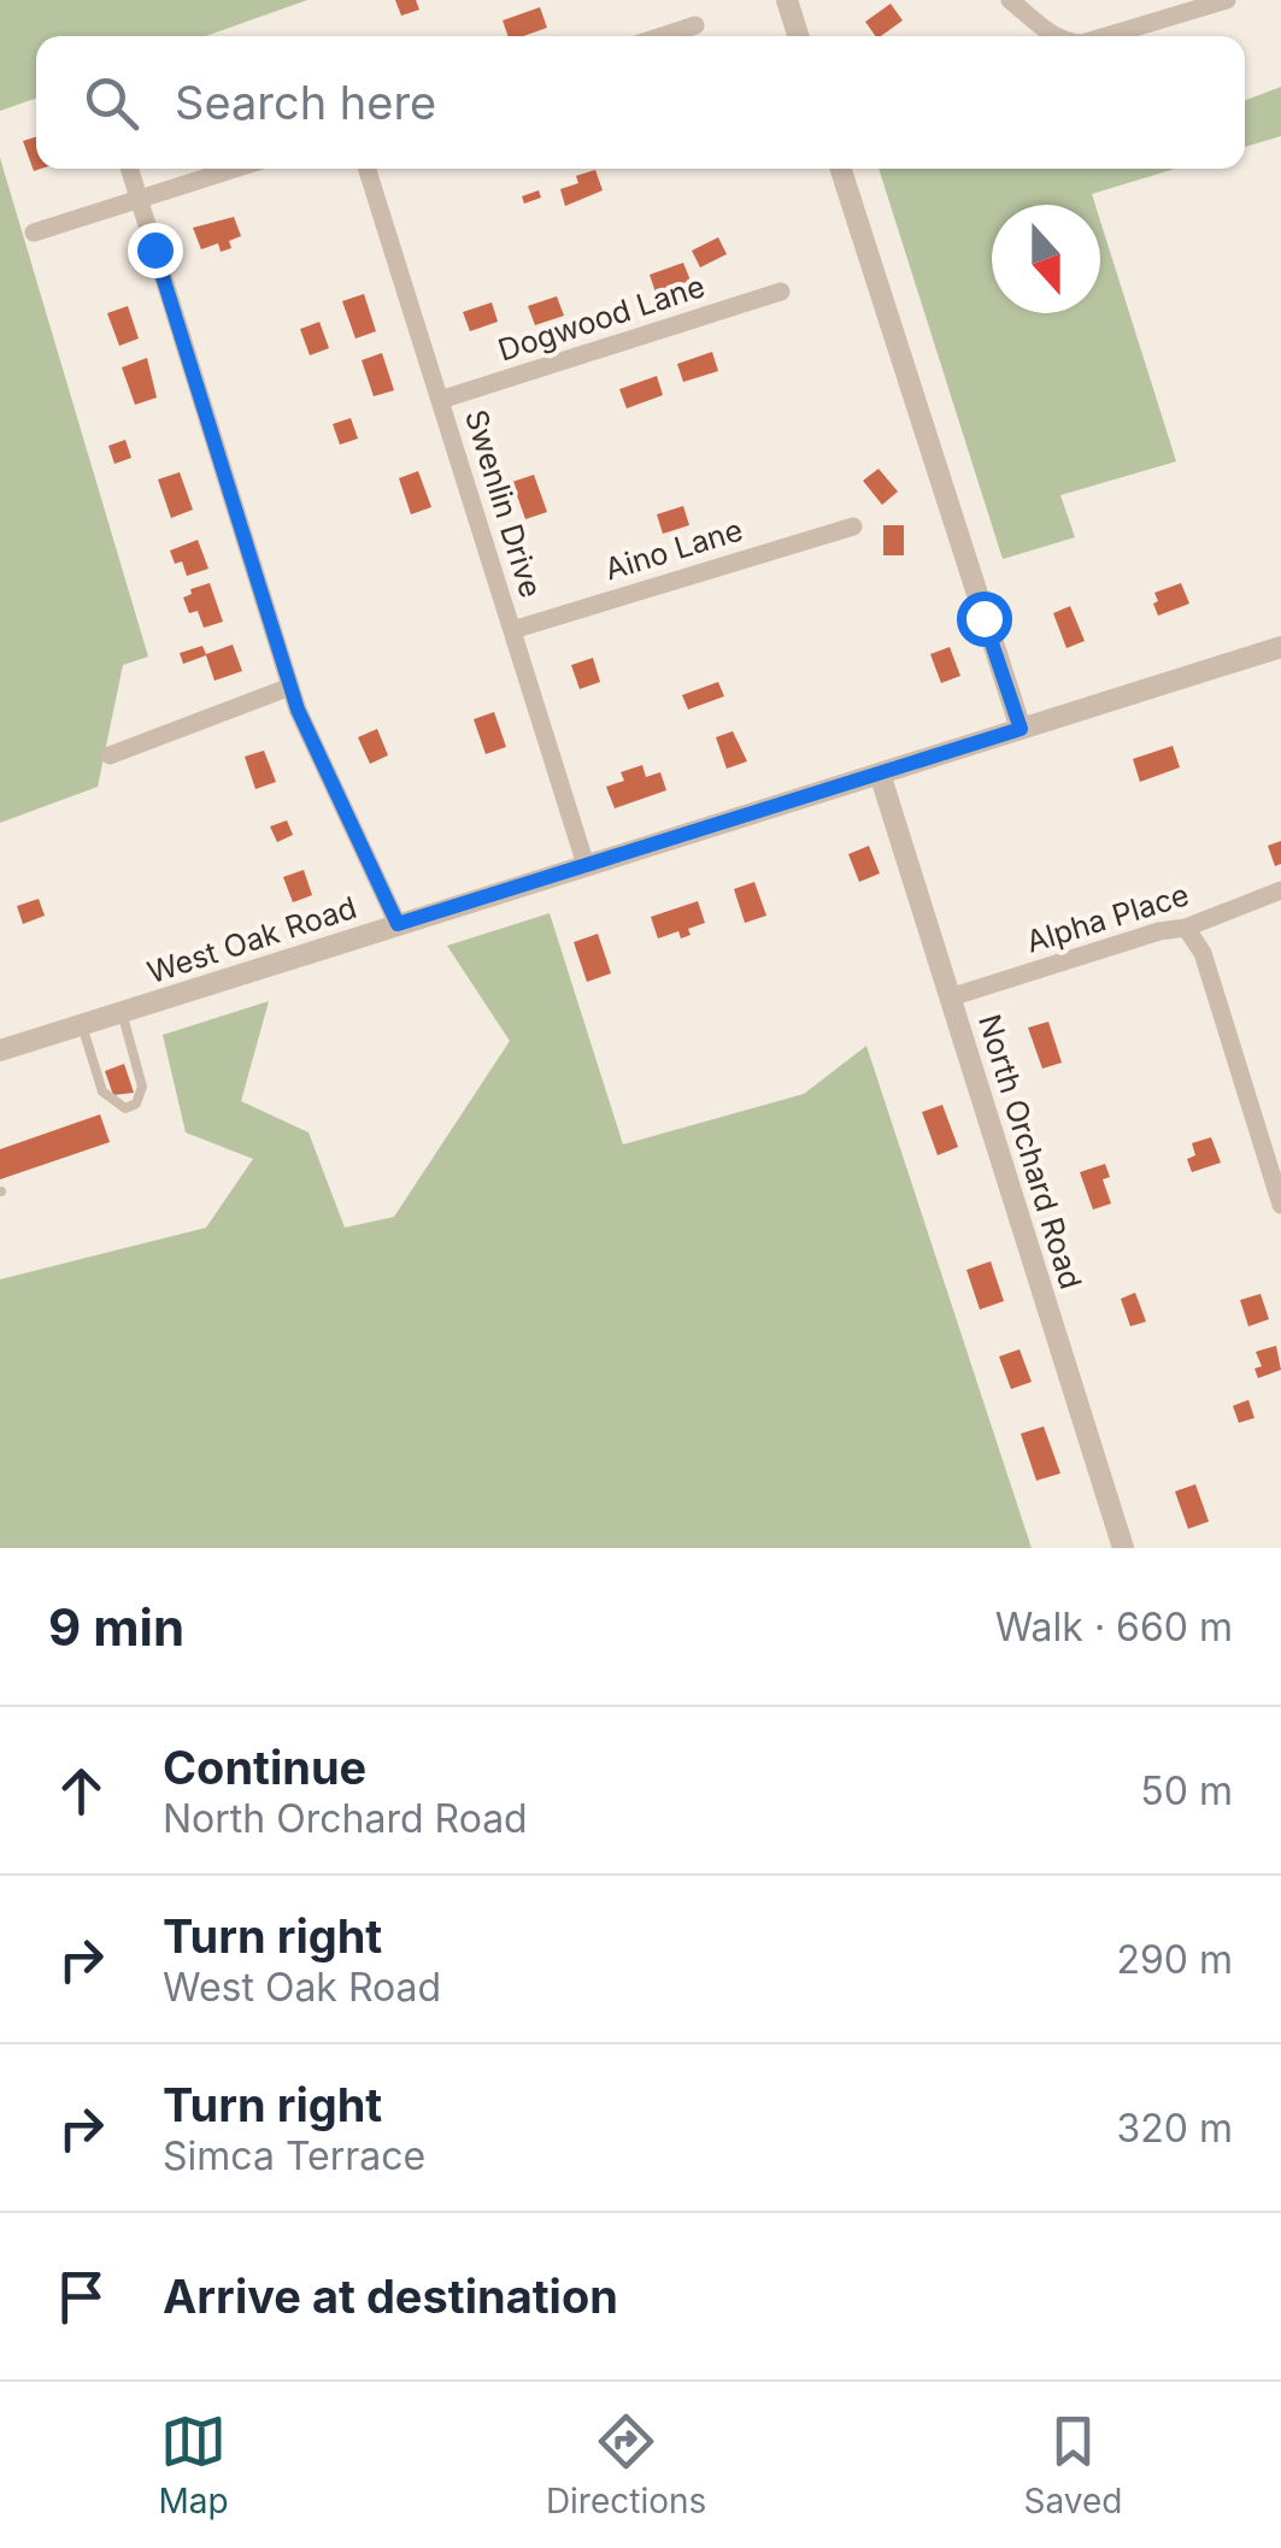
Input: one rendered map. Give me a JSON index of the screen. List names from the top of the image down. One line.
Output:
{"streets":{"street":["Dogwood Lane","Swenlin Drive","Aino Lane","Alpha Place","West Oak Road","North Orchard Road"]},"crossings":[["Dogwood Lane","Swenlin Drive"],["Swenlin Drive","Aino Lane"],["Swenlin Drive","West Oak Road"],["Alpha Place","North Orchard Road"],["West Oak Road","North Orchard Road"]],"north":"bottom","page":{"search":"Search here","heading":["9 min","Walk · 660 m"],"list":[["Continue","North Orchard Road","50 m"],["Turn right","West Oak Road","290 m"],["Turn right","Simca Terrace","320 m"],"Arrive at destination"],"nav":["Map","Directions","Saved"]}}
